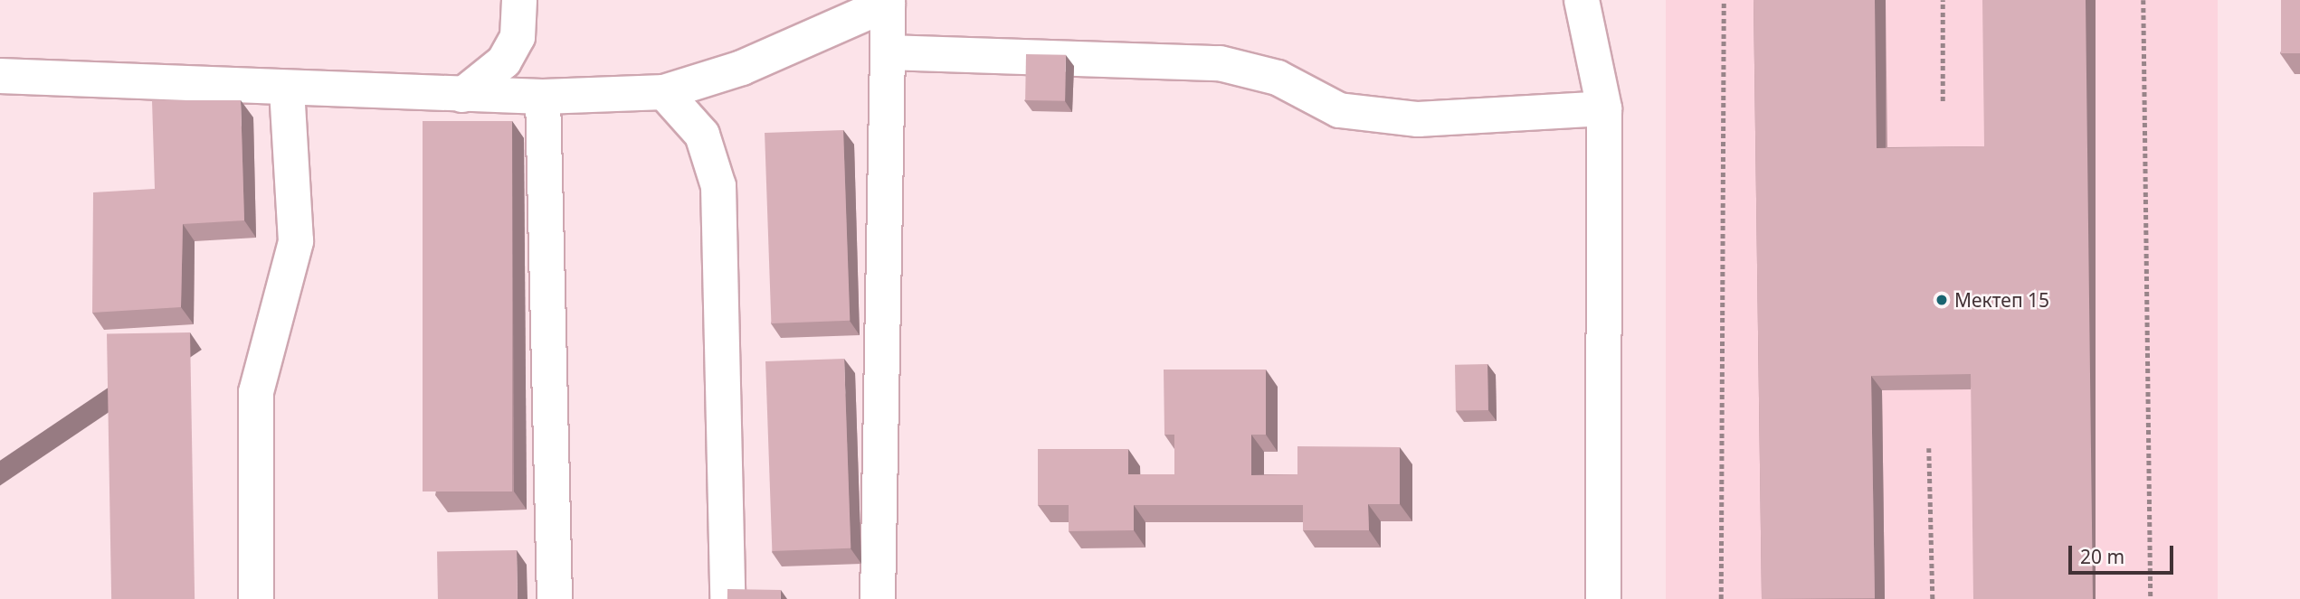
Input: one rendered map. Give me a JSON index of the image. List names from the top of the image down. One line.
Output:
{"places":["Мектеп 15"],"scale_bar":"20 m"}
